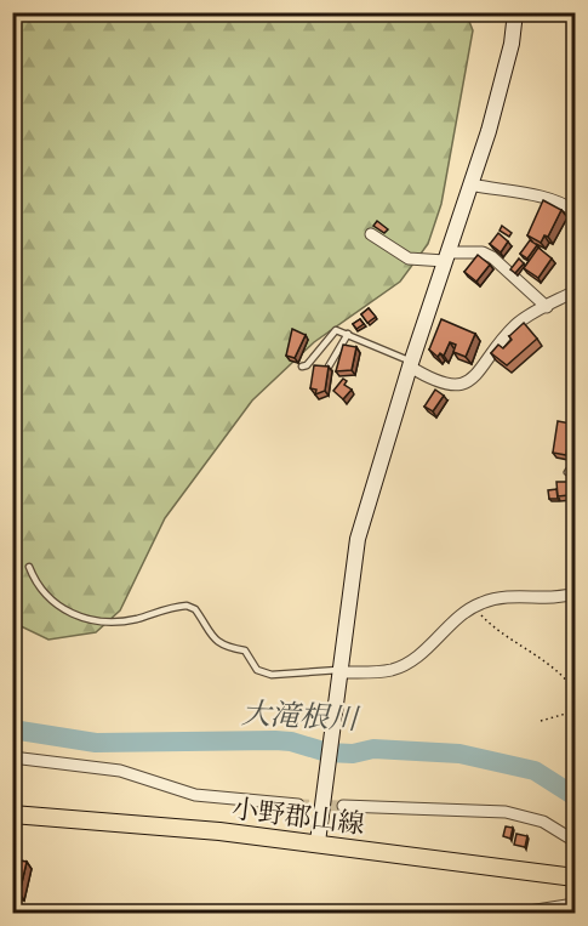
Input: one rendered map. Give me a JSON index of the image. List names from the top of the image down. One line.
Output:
{"streets":{"main road":["小野郡山線"]},"water":["大滝根川"]}
